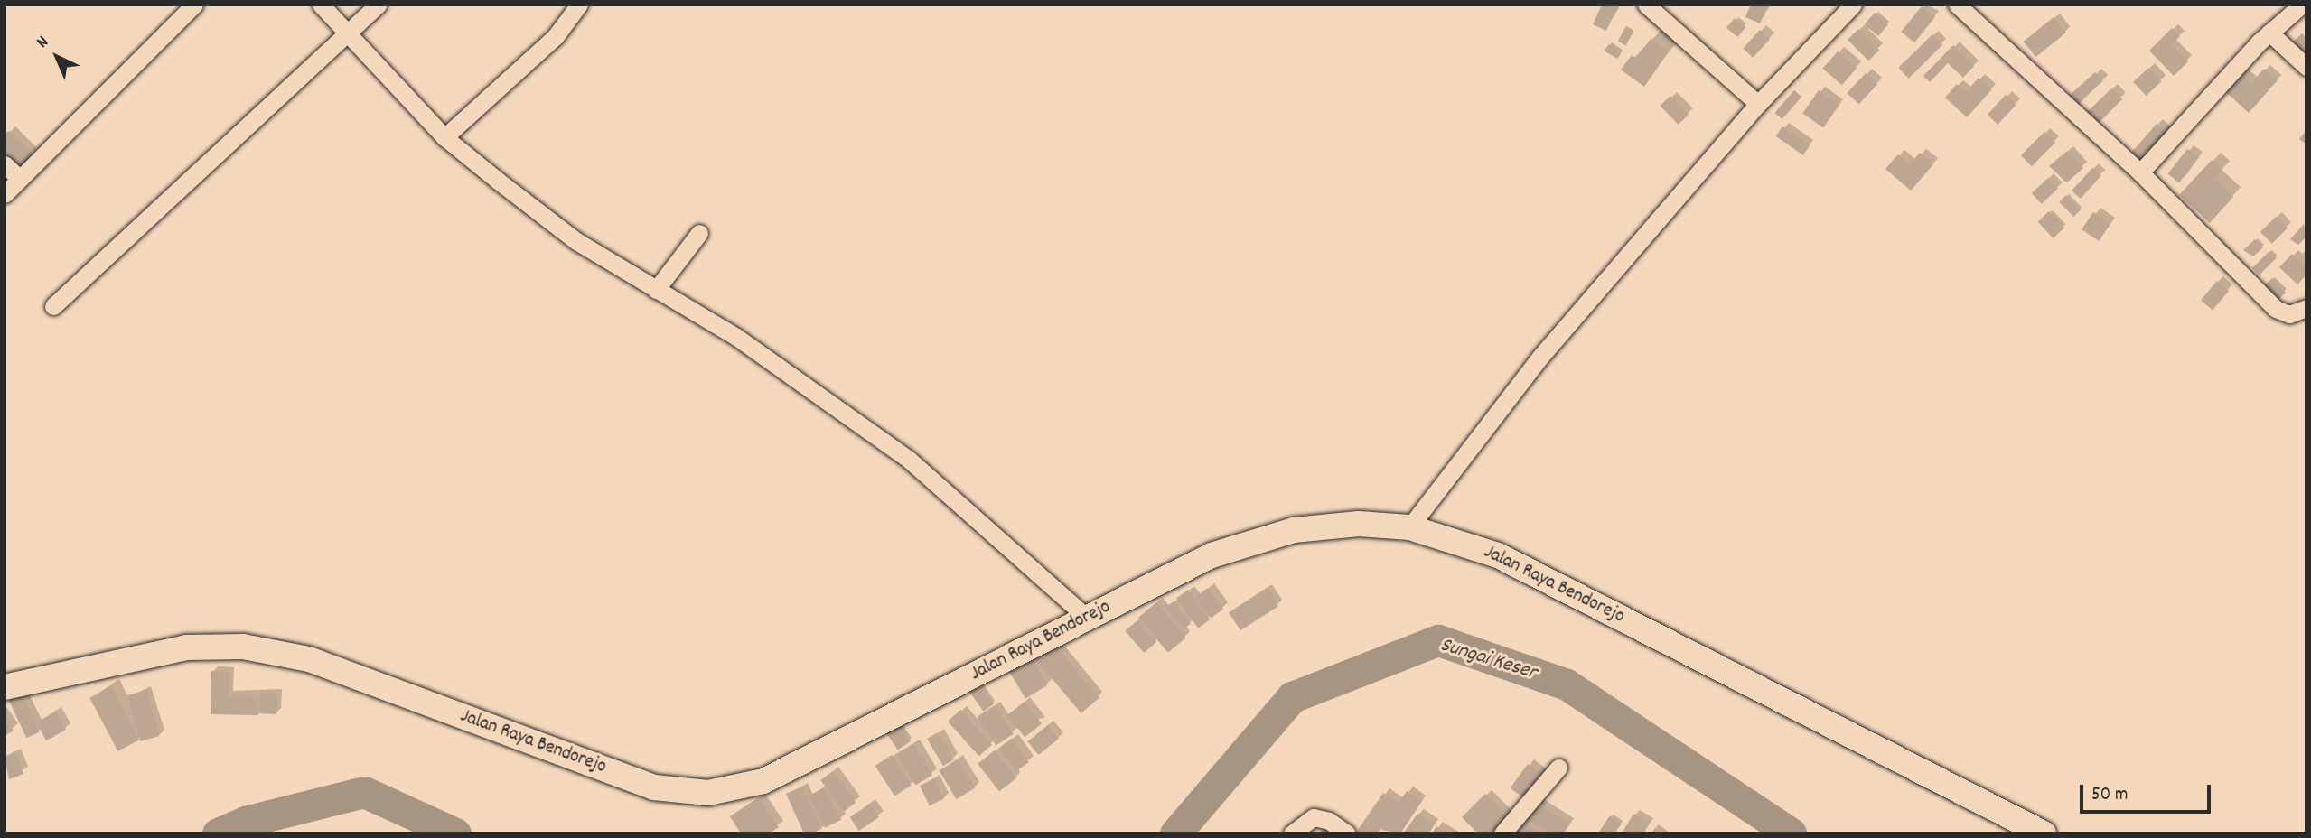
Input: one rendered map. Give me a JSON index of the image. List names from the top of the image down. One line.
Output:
{"streets":{"main road":["Jalan Raya Bendorejo"]},"water":["Sungai Keser"],"scale_bar":"50 m","north":"top left"}
